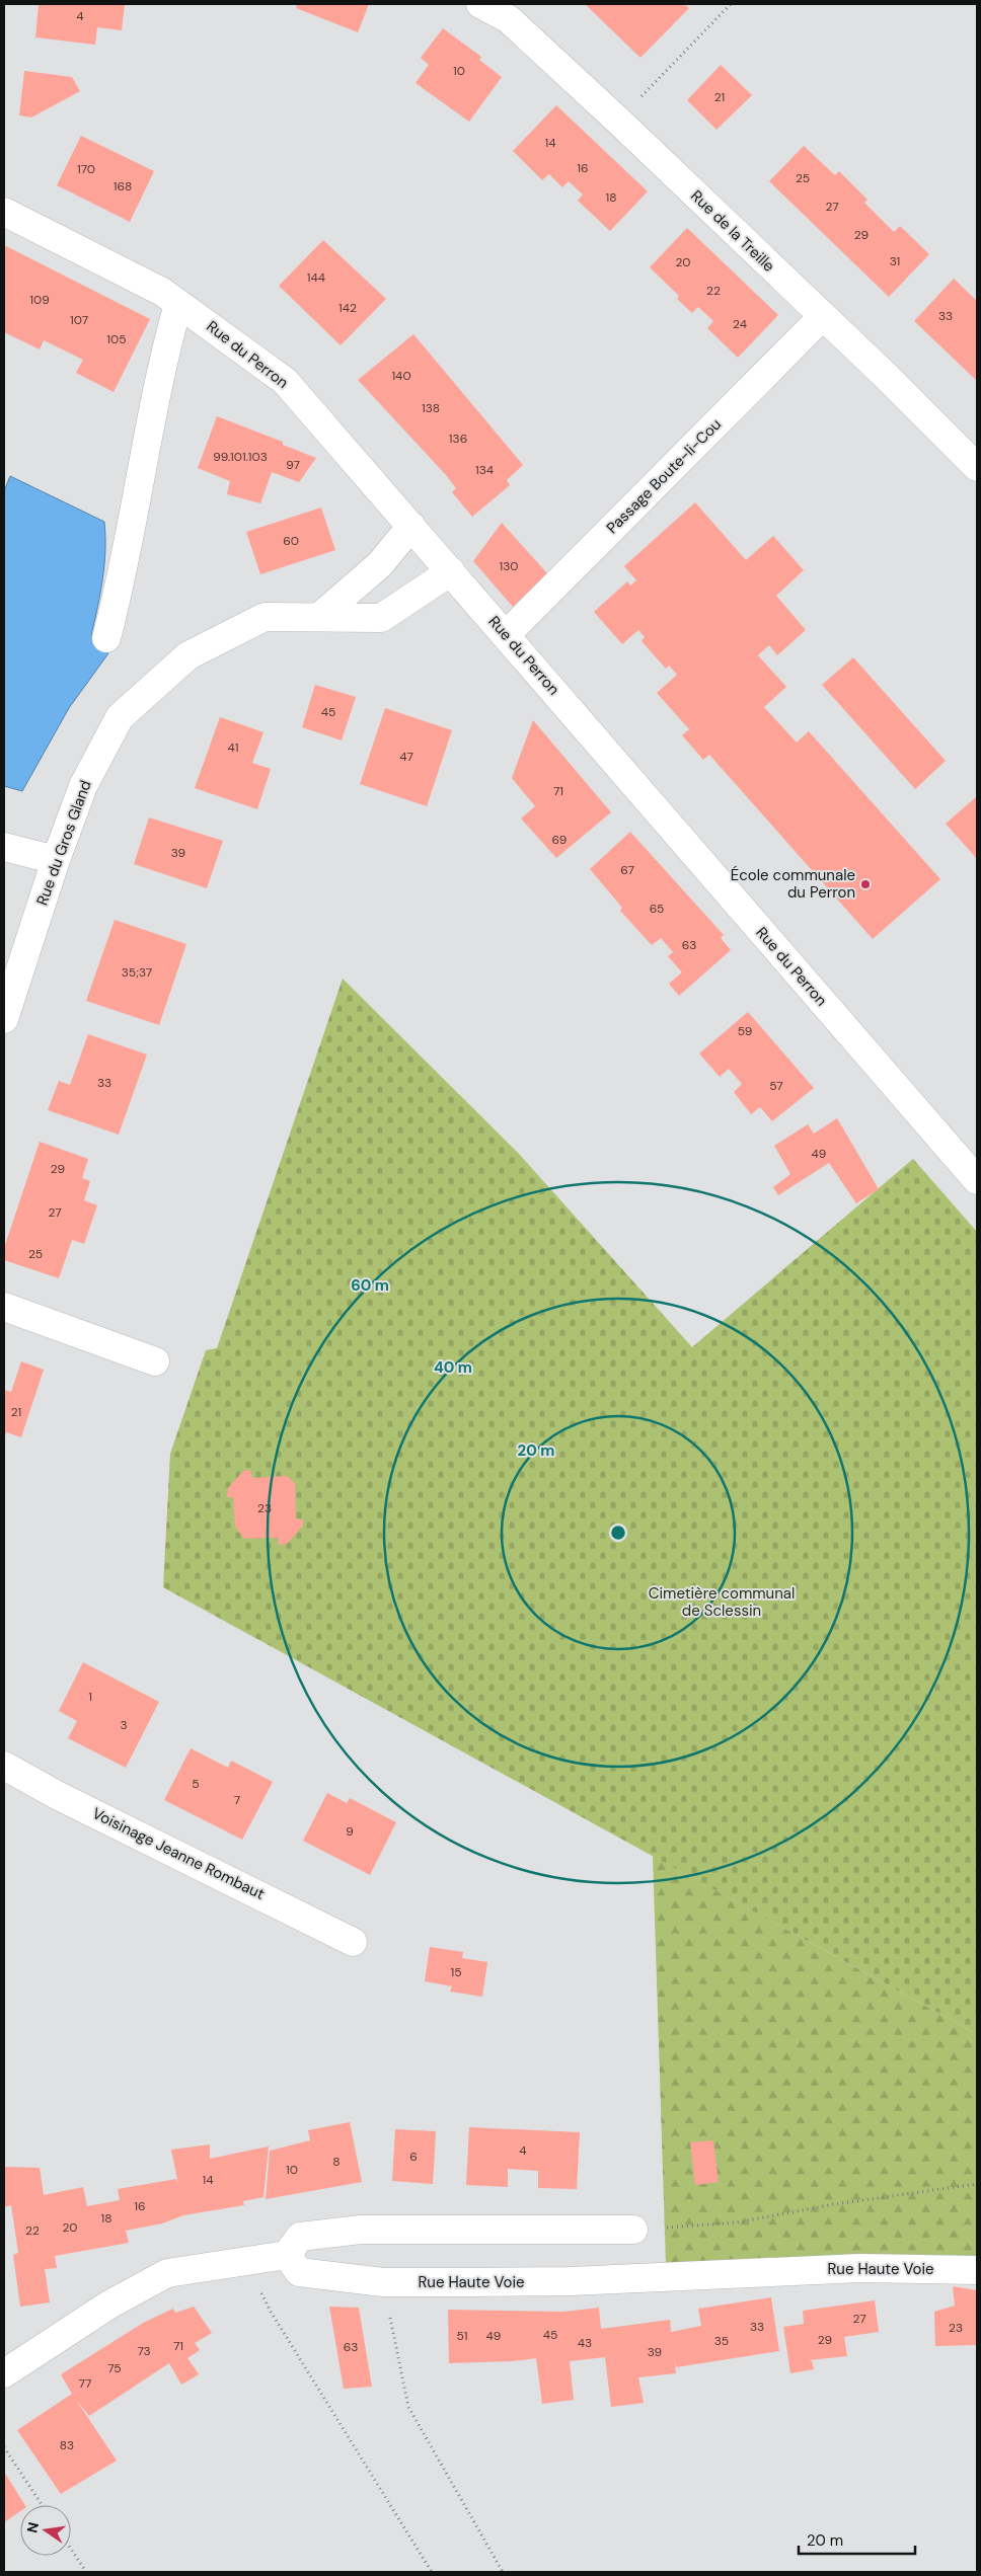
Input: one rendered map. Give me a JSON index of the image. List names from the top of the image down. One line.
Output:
{"streets":{"street":["Rue de la Treille","Rue du Perron","Passage Boute-li-Cou","Rue du Gros Gland","Voisinage Jeanne Rombaut","Rue Haute Voie"]},"crossings":[["Rue de la Treille","Passage Boute-li-Cou"],["Rue du Perron","Passage Boute-li-Cou"],["Rue du Perron","Rue du Gros Gland"]],"parks":["Cimetière communal de Sclessin"],"places":["École communale du Perron"],"house_numbers":["4","10","21","14","16","170","25","168","18","27","29","31","20","144","22","109","142","33","107","24","105","140","138","136","99.101.103","97","134","60","130","45","41","47","71","69","39","67","65","63","35;37","59","33","57","49","29","27","25","21","23","1","3","5","7","9","15","4","6","8","10","14","16","18","20","22","27","33","23","45","51","49","29","35","43","71","63","73","39","75","77","83"],"scale_bar":"20 m","north":"left","rings":["60 m","40 m","20 m"]}
